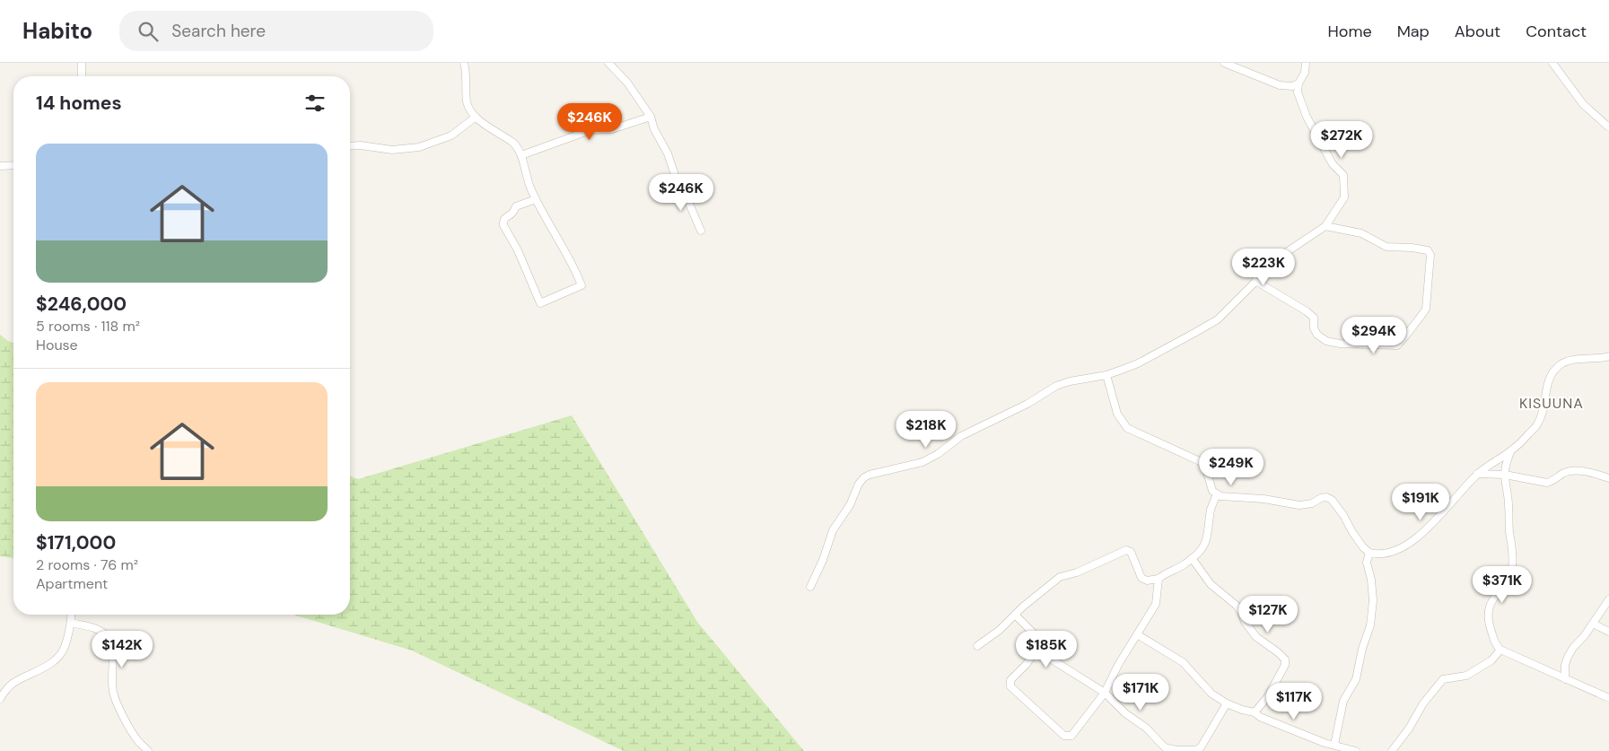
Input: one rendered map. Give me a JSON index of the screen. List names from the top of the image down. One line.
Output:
{"districts":["KISUUNA"],"page":{"header":"Habito","search":"Search here","nav":["Home","Map","About","Contact"],"heading":"14 homes","price":["$246K","$272K","$246K","$223K","$294K","$218K","$249K","$191K","$371K","$127K","$142K","$185K","$171K","$117K"],"list":[{"name":"$246,000","note":"5 rooms · 118 m² · House"},{"name":"$171,000","note":"2 rooms · 76 m² · Apartment"}]}}
